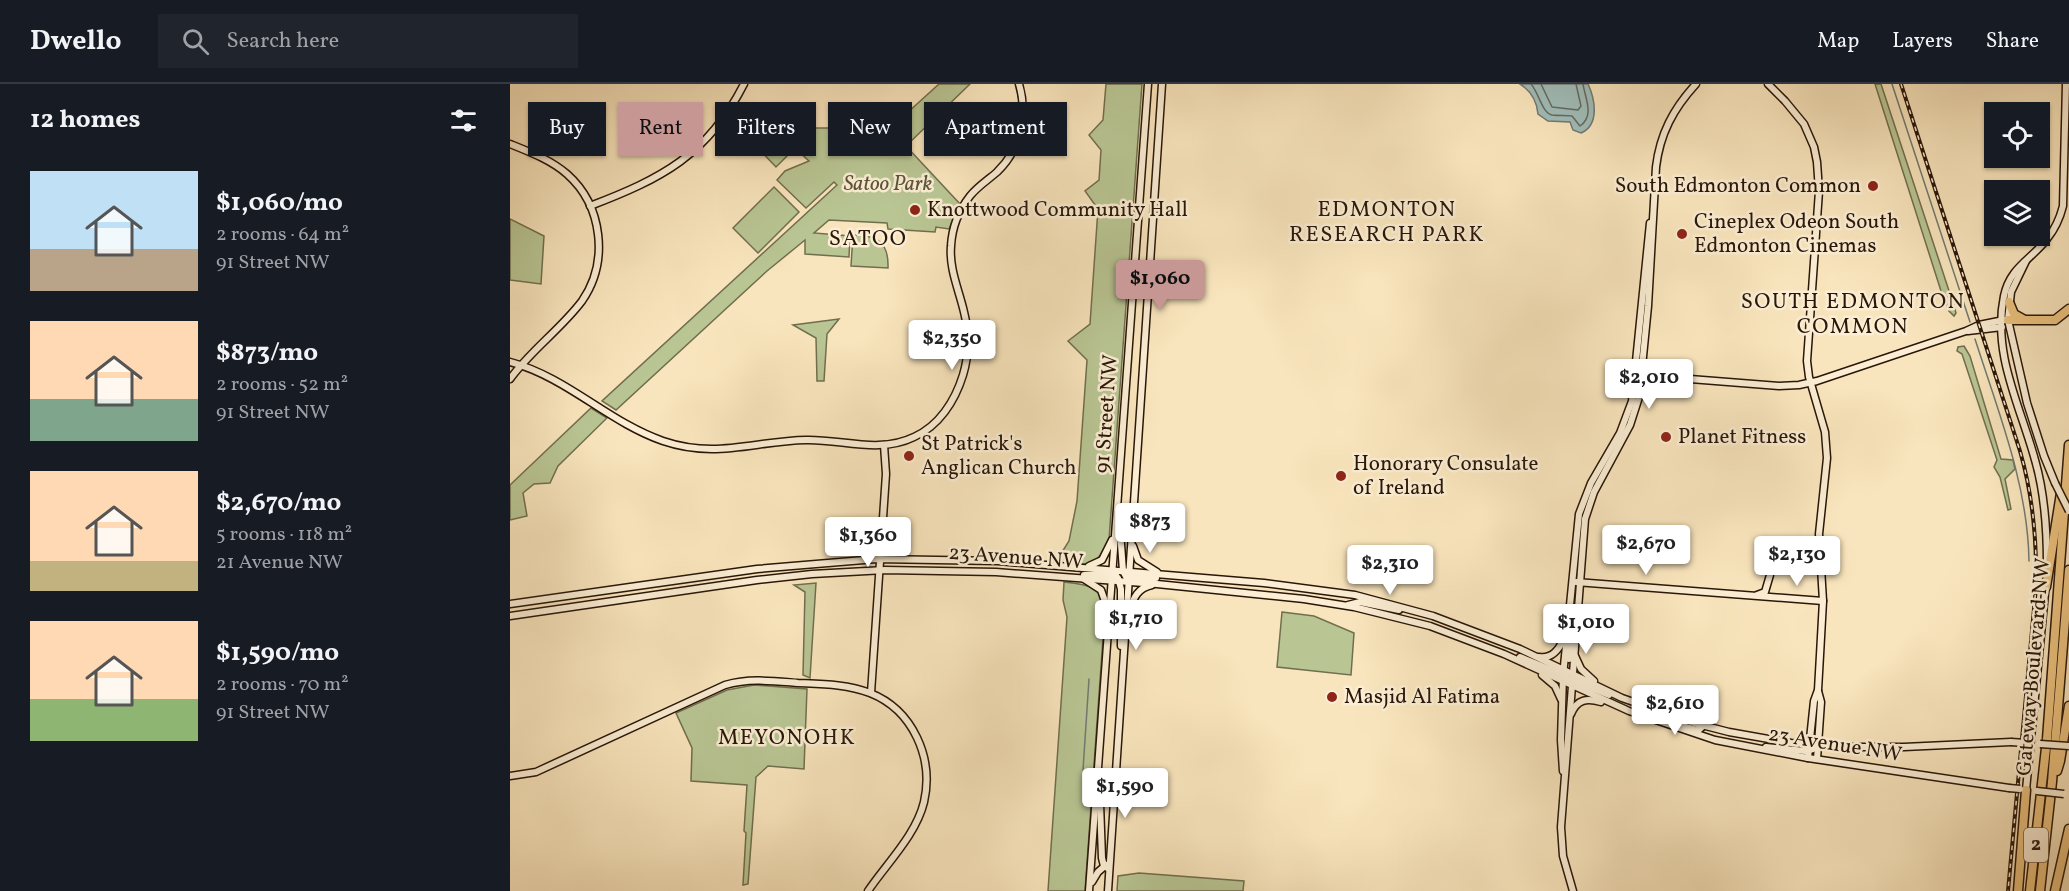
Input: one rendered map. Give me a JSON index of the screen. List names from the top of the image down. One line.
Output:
{"streets":{"highway":["Gateway Boulevard NW","2"],"main road":["91 Street NW","23 Avenue NW"]},"crossings":[["91 Street NW","23 Avenue NW"]],"districts":["EDMONTON RESEARCH PARK","SATOO","SOUTH EDMONTON COMMON","MEYONOHK"],"parks":["Satoo Park"],"places":["South Edmonton Common","Knottwood Community Hall","Cineplex Odeon South Edmonton Cinemas","Planet Fitness","St Patrick's Anglican Church","Honorary Consulate of Ireland","Masjid Al Fatima"],"page":{"header":"Dwello","search":"Search here","nav":["Map","Layers","Share"],"heading":"12 homes","chip":["Buy","Rent","Filters","New","Apartment"],"list":[{"name":"$1,060/mo","note":"2 rooms · 64 m² · 91 Street NW"},{"name":"$873/mo","note":"2 rooms · 52 m² · 91 Street NW"},{"name":"$2,670/mo","note":"5 rooms · 118 m² · 21 Avenue NW"},{"name":"$1,590/mo","note":"2 rooms · 70 m² · 91 Street NW"}],"price":["$1,060","$2,350","$2,010","$873","$1,360","$2,670","$2,130","$2,310","$1,710","$1,010","$2,610","$1,590"]}}
